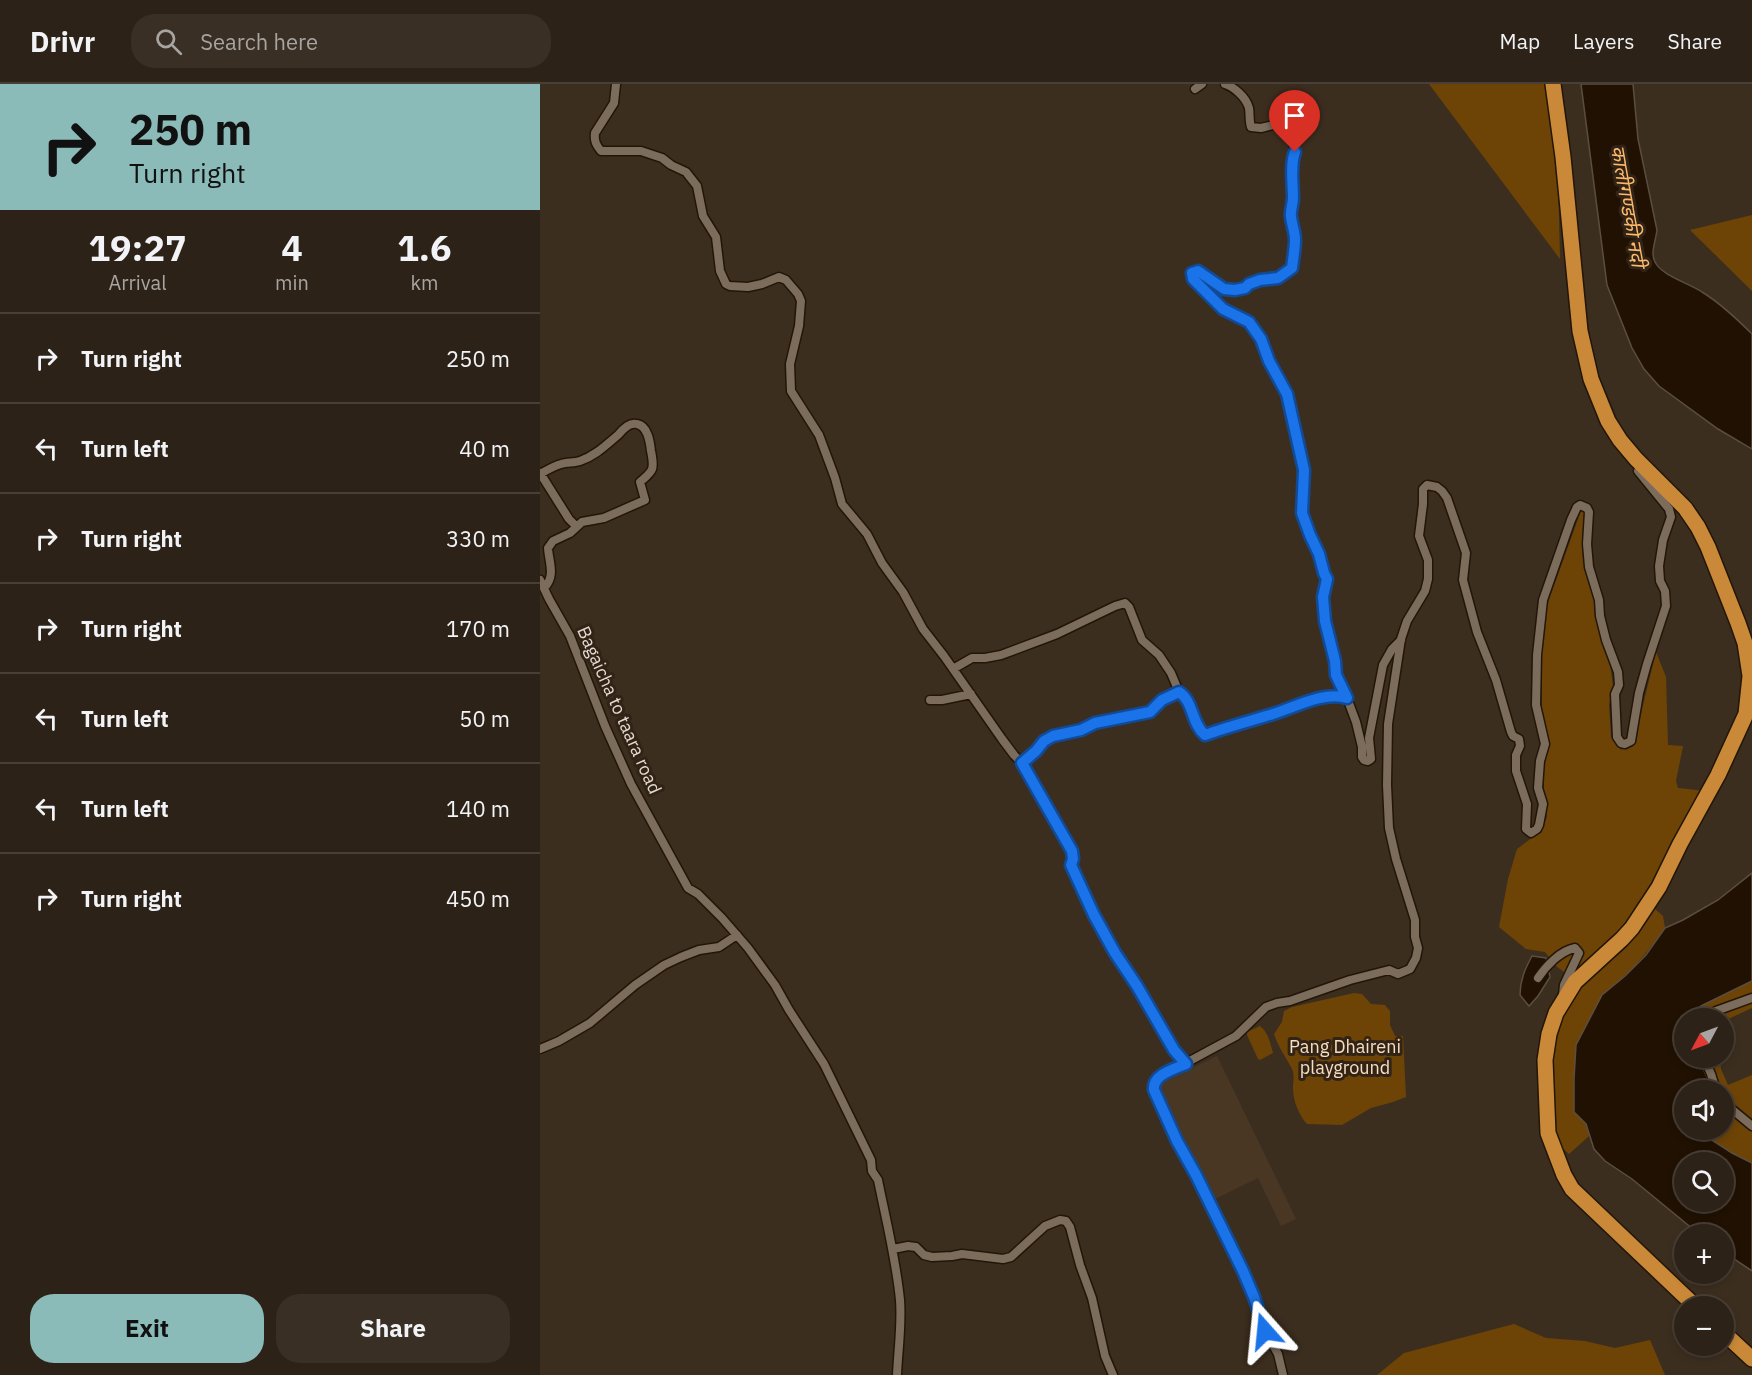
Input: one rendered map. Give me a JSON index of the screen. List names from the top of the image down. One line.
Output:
{"streets":{"street":["Bagaicha to taara road"]},"water":["कालीगण्डकी नदी"],"parks":["Pang Dhaireni playground"],"north":"bottom left","page":{"header":"Drivr","search":"Search here","nav":["Map","Layers","Share"],"turn":["250 m","Turn right"],"eta":["19:27","Arrival","4","min","1.6","km"],"list":[{"name":"Turn right","value":"250 m"},{"name":"Turn left","value":"40 m"},{"name":"Turn right","value":"330 m"},{"name":"Turn right","value":"170 m"},{"name":"Turn left","value":"50 m"},{"name":"Turn left","value":"140 m"},{"name":"Turn right","value":"450 m"}],"map_buttons":["+","−"],"buttons":["Exit","Share"]}}
